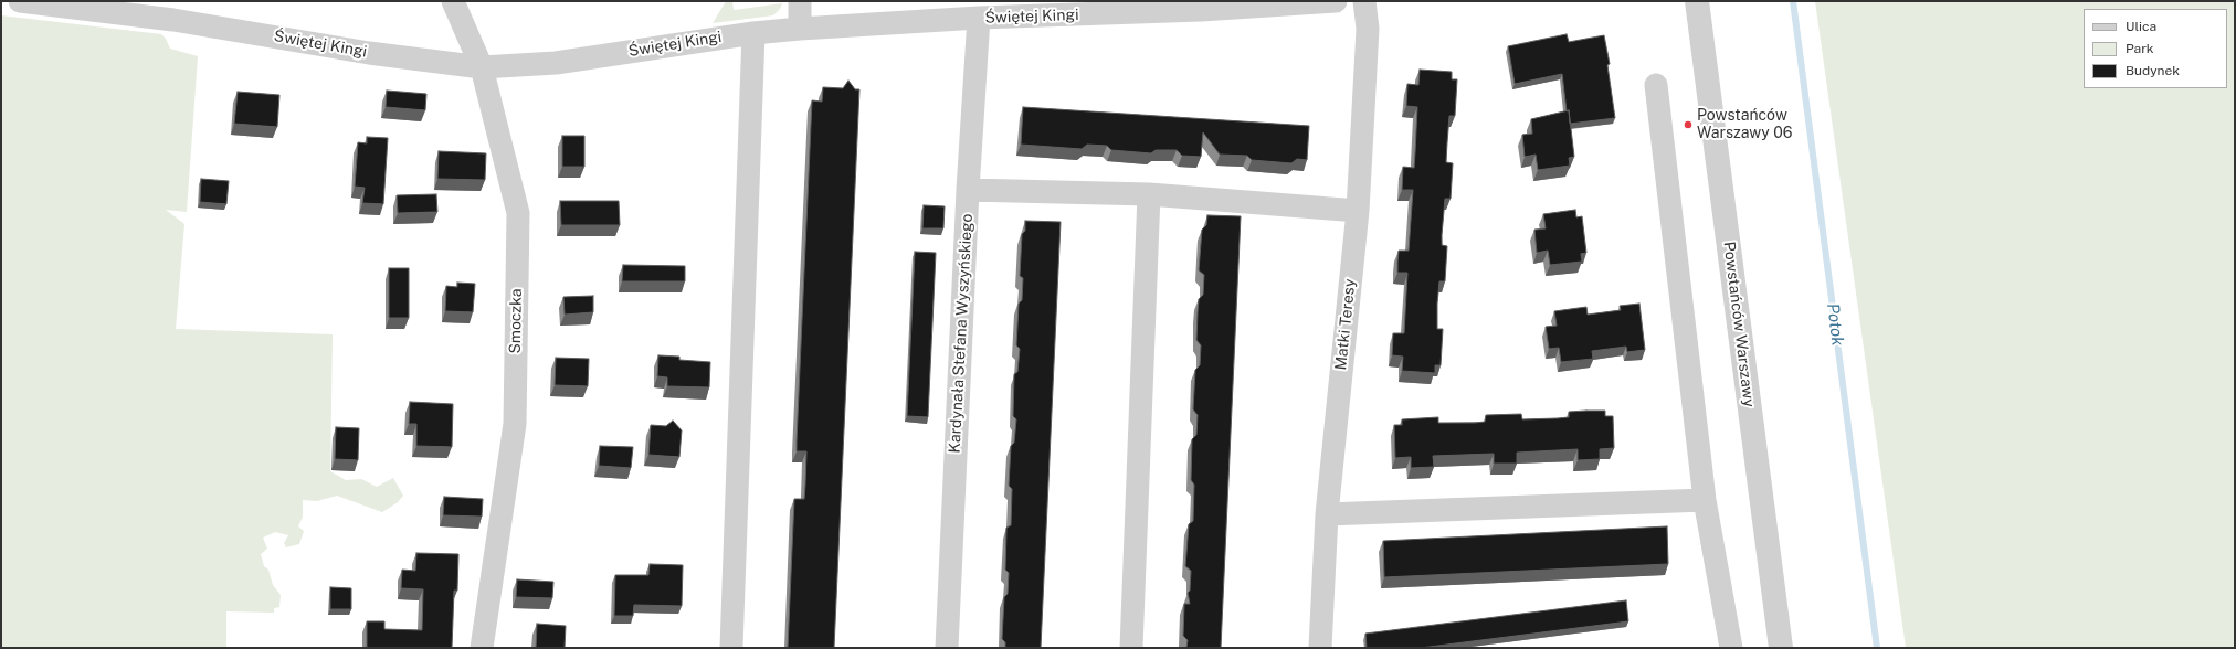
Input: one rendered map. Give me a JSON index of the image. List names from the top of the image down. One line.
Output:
{"streets":{"street":["Świętej Kingi","Smoczka","Matki Teresy","Powstańców Warszawy","Kardynała Stefana Wyszyńskiego"]},"crossings":[["Świętej Kingi","Smoczka"],["Świętej Kingi","Kardynała Stefana Wyszyńskiego"]],"water":["Potok"],"places":["Powstańców Warszawy 06"],"legend":["Ulica","Park","Budynek"]}
